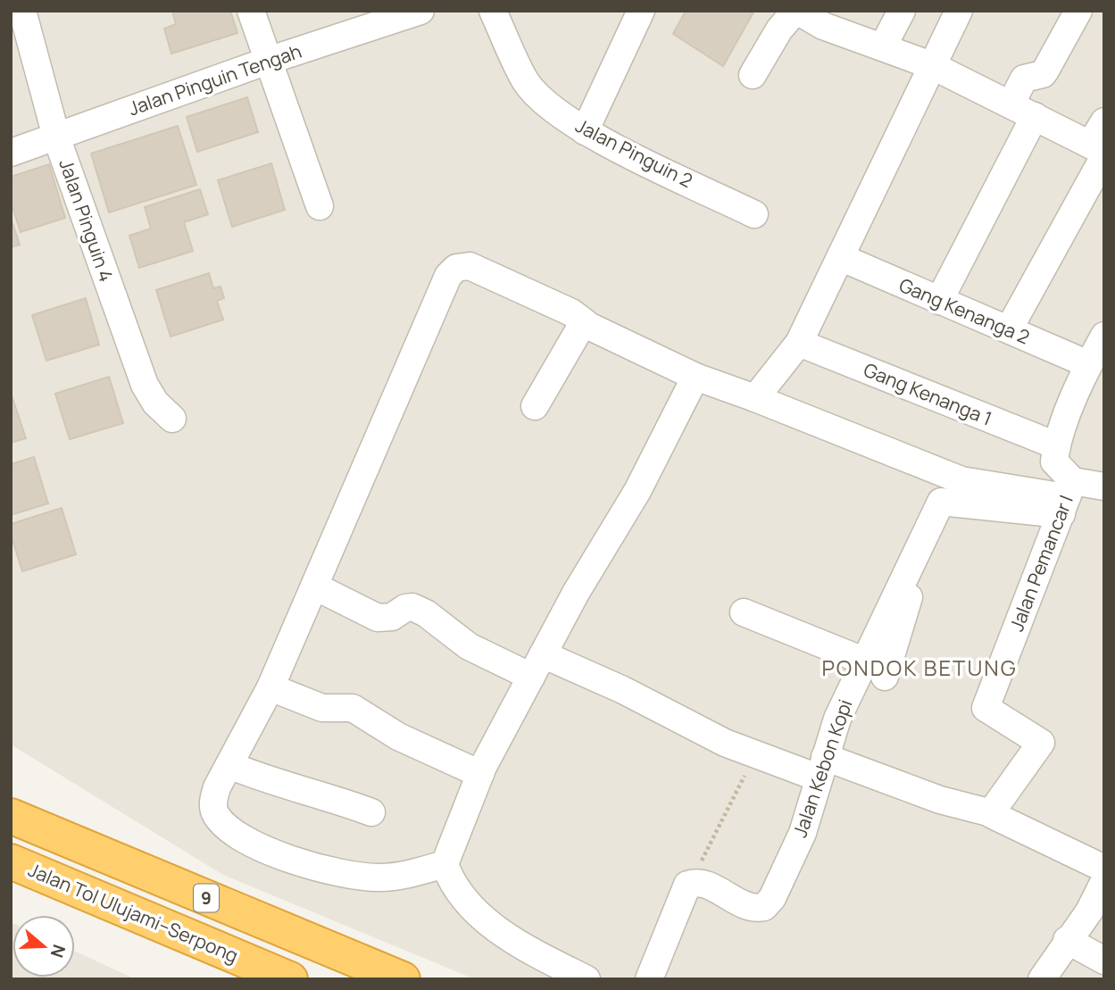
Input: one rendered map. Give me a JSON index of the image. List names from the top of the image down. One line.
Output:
{"streets":{"highway":["9","Jalan Tol Ulujami–Serpong"],"street":["Jalan Pinguin Tengah","Jalan Pinguin 2","Jalan Pinguin 4","Gang Kenanga 2","Gang Kenanga 1","Jalan Pemancar I","Jalan Kebon Kopi"]},"crossings":[["Jalan Pinguin Tengah","Jalan Pinguin 4"],["Jalan Pemancar I","Jalan Kebon Kopi"]],"districts":["PONDOK BETUNG"],"north":"right"}
